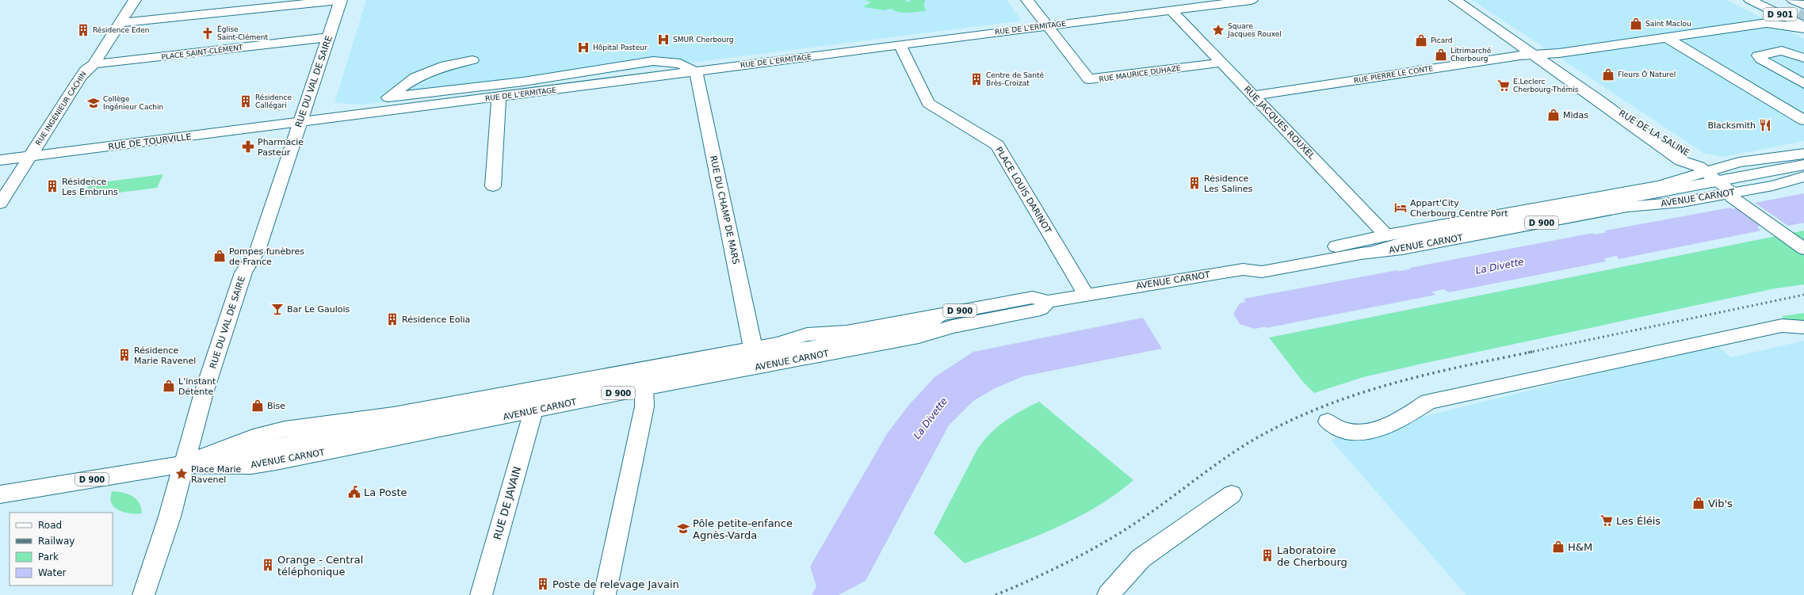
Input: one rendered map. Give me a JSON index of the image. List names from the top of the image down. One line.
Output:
{"streets":{"street":["D 901","RUE DE L'ERMITAGE","PLACE SAINT-CLÉMENT","RUE MAURICE DUHAZE","RUE PIERRE LE CONTE","RUE DU VAL DE SAIRE","RUE INGÉNIEUR CACHIN","RUE JACQUES ROUXEL","RUE DE LA SALINE","RUE DE TOURVILLE","PLACE LOUIS DARINOT","AVENUE CARNOT","RUE DU CHAMP DE MARS","D 900","RUE DE JAVAIN"]},"crossings":[["RUE DE L'ERMITAGE","RUE MAURICE DUHAZE"],["RUE DE L'ERMITAGE","RUE DU VAL DE SAIRE"],["RUE DE L'ERMITAGE","RUE JACQUES ROUXEL"],["RUE DE L'ERMITAGE","RUE DE TOURVILLE"],["RUE DE L'ERMITAGE","PLACE LOUIS DARINOT"],["RUE DE L'ERMITAGE","RUE DU CHAMP DE MARS"],["PLACE SAINT-CLÉMENT","RUE DU VAL DE SAIRE"],["PLACE SAINT-CLÉMENT","RUE INGÉNIEUR CACHIN"],["RUE MAURICE DUHAZE","RUE JACQUES ROUXEL"],["RUE PIERRE LE CONTE","RUE JACQUES ROUXEL"],["RUE PIERRE LE CONTE","RUE DE LA SALINE"],["RUE DU VAL DE SAIRE","RUE DE TOURVILLE"],["RUE DU VAL DE SAIRE","AVENUE CARNOT"],["RUE DU VAL DE SAIRE","D 900"],["RUE INGÉNIEUR CACHIN","RUE DE TOURVILLE"],["RUE JACQUES ROUXEL","D 900"],["RUE DE LA SALINE","D 900"],["PLACE LOUIS DARINOT","AVENUE CARNOT"],["AVENUE CARNOT","RUE DU CHAMP DE MARS"],["AVENUE CARNOT","D 900"],["AVENUE CARNOT","RUE DE JAVAIN"]],"water":["La Divette"],"places":{"shop":["Saint Maclou","Picard","Litrimarché Cherbourg","Fleurs Ô Naturel","Midas","Pompes funèbres de France","L'instant Détente","Bise","Vib's","H&M"],"building":["Résidence Eden","Centre de Santé Brès-Croizat","Résidence Callégari","Résidence Les Salines","Résidence Les Embruns","Résidence Eolia","Résidence Marie Ravenel","Laboratoire de Cherbourg","Orange - Central téléphonique","Poste de relevage Javain"],"place":["Square Jacques Rouxel","Place Marie Ravenel"],"church":["Église Saint-Clément"],"hospital":["SMUR Cherbourg","Hôpital Pasteur"],"supermarket":["E.Leclerc Cherbourg-Thémis","Les Éléis"],"school or university":["Collège Ingénieur Cachin","Pôle petite-enfance Agnès-Varda"],"restaurant":["Blacksmith"],"pharmacy":["Pharmacie Pasteur"],"hotel":["Appart'City Cherbourg Centre Port"],"bar":["Bar Le Gaulois"],"public building":["La Poste"]},"legend":["Road","Railway","Park","Water"]}
